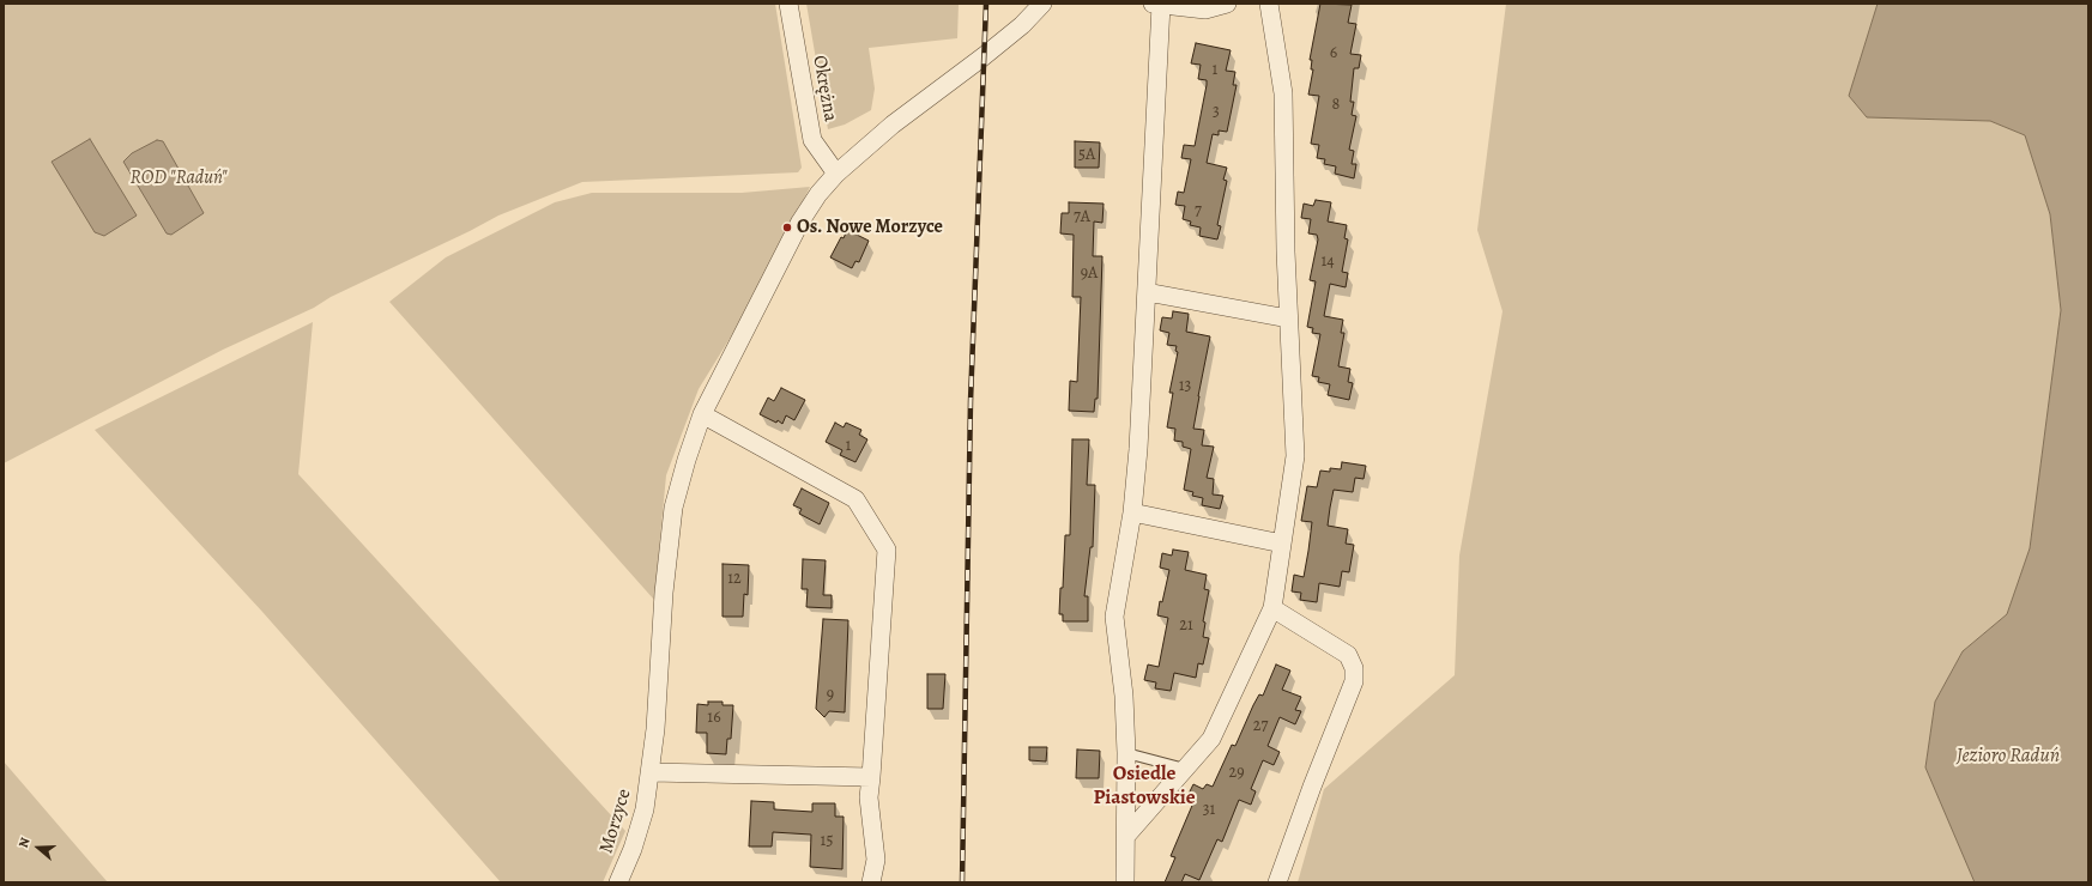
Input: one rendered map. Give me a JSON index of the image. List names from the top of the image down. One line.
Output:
{"streets":{"street":["Okrężna","Morzyce"]},"crossings":[["Okrężna","Morzyce"]],"districts":["Osiedle Piastowskie"],"water":["Jezioro Raduń"],"parks":["ROD \"Raduń\""],"places":["Os. Nowe Morzyce"],"house_numbers":["6","1","8","3","5A","7","7A","14","9A","13","1","12","21","9","16","27","29","31","15"],"north":"left"}
